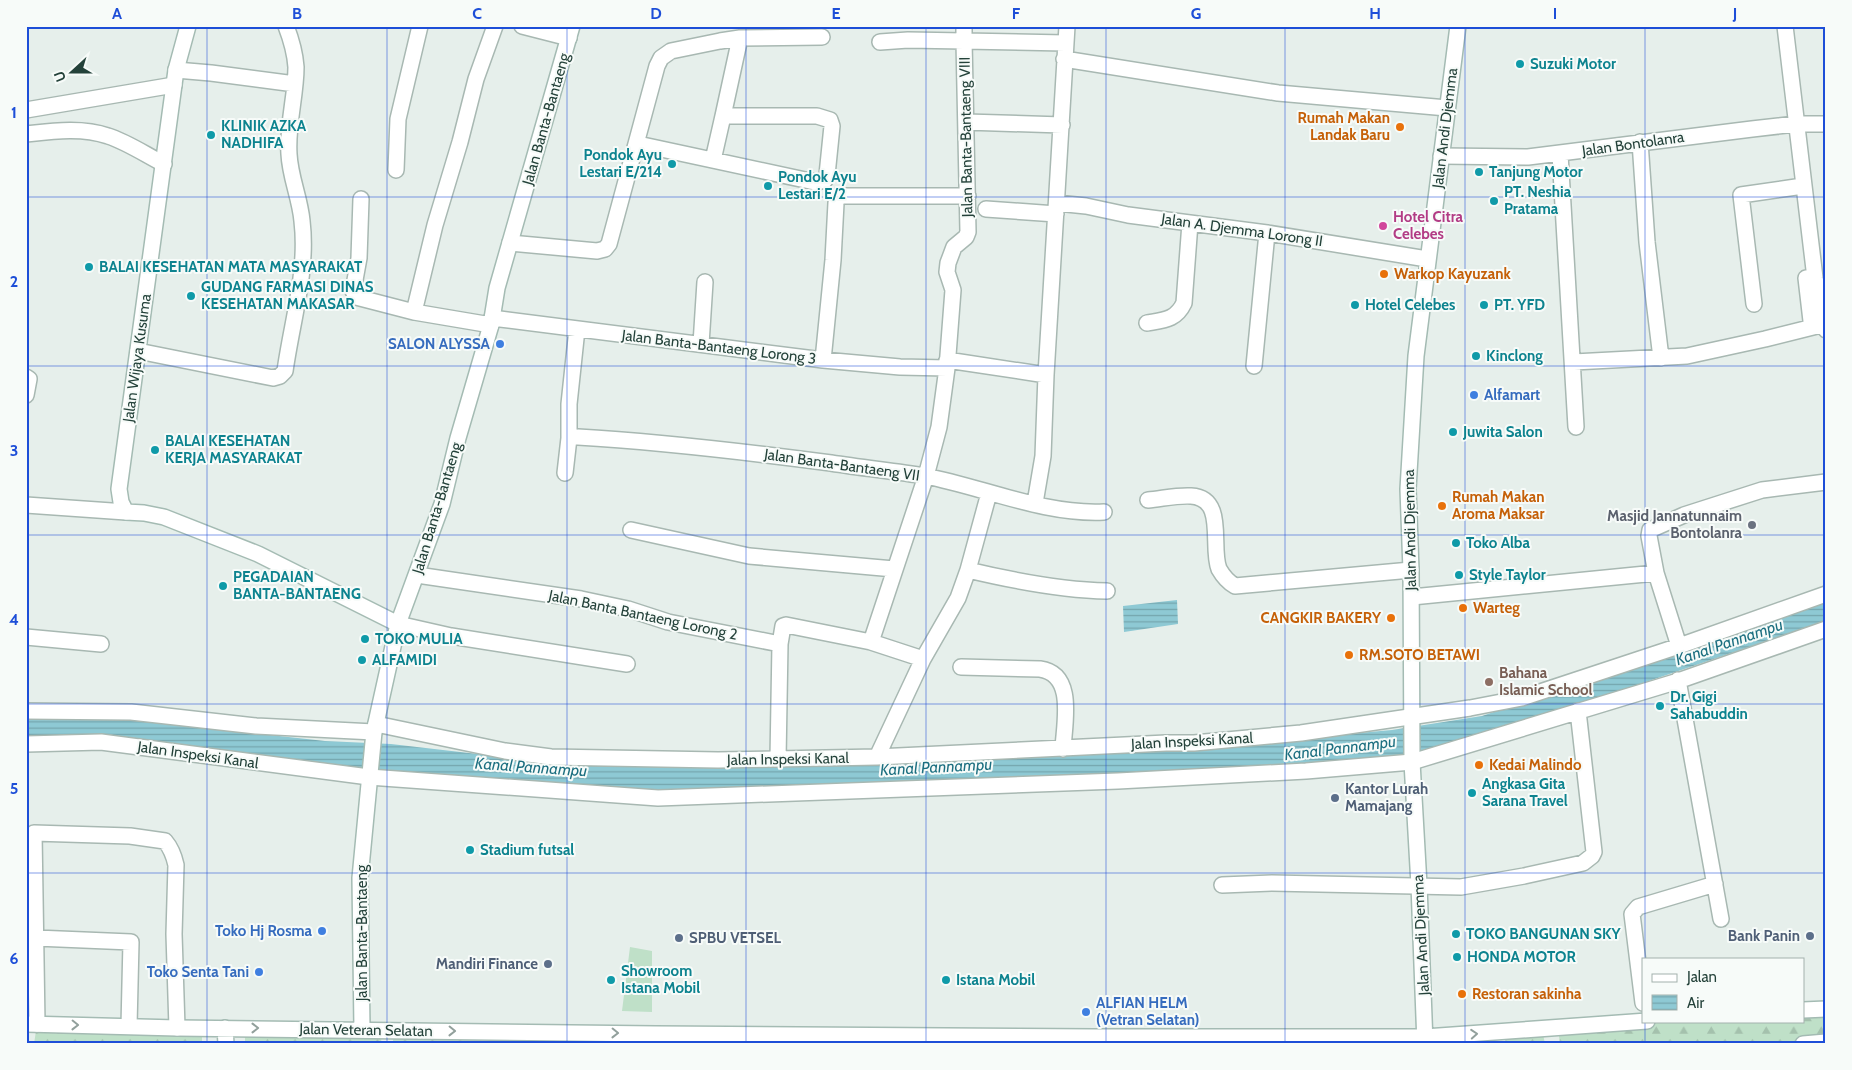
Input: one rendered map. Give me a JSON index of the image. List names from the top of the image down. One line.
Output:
{"streets":{"street":["Jalan Banta-Bantaeng","Jalan Andi Djemma","Jalan Banta-Bantaeng VIII","Jalan Bontolanra","Jalan A. Djemma Lorong II","Jalan Banta-Bantaeng Lorong 3","Jalan Wijaya Kusuma","Jalan Banta-Bantaeng VII","Jalan Banta Bantaeng Lorong 2","Jalan Inspeksi Kanal","Jalan Veteran Selatan"]},"crossings":[["Jalan Banta-Bantaeng","Jalan Banta-Bantaeng Lorong 3"],["Jalan Banta-Bantaeng","Jalan Banta Bantaeng Lorong 2"],["Jalan Banta-Bantaeng","Jalan Inspeksi Kanal"],["Jalan Banta-Bantaeng","Jalan Veteran Selatan"],["Jalan Andi Djemma","Jalan Bontolanra"],["Jalan Andi Djemma","Jalan A. Djemma Lorong II"],["Jalan Andi Djemma","Jalan Inspeksi Kanal"],["Jalan Andi Djemma","Jalan Veteran Selatan"],["Jalan Banta-Bantaeng VIII","Jalan Banta-Bantaeng Lorong 3"],["Jalan Banta-Bantaeng VIII","Jalan Banta-Bantaeng VII"]],"one_way":["Jalan Veteran Selatan"],"water":["Kanal Pannampu"],"places":["Suzuki Motor","Rumah Makan Landak Baru","KLINIK AZKA NADHIFA","Pondok Ayu Lestari E/214","Tanjung Motor","Pondok Ayu Lestari E/2","PT. Neshia Pratama","Hotel Citra Celebes","BALAI KESEHATAN MATA MASYARAKAT","Warkop Kayuzank","GUDANG FARMASI DINAS KESEHATAN MAKASAR","Hotel Celebes","PT. YFD","SALON ALYSSA","Kinclong","Alfamart","Juwita Salon","BALAI KESEHATAN KERJA MASYARAKAT","Rumah Makan Aroma Maksar","Masjid Jannatunnaim Bontolanra","Toko Alba","Style Taylor","PEGADAIAN BANTA-BANTAENG","Warteg","CANGKIR BAKERY","TOKO MULIA","RM.SOTO BETAWI","ALFAMIDI","Bahana Islamic School","Dr. Gigi Sahabuddin","Kedai Malindo","Angkasa Gita Sarana Travel","Kantor Lurah Mamajang","Stadium futsal","Toko Hj Rosma","TOKO BANGUNAN SKY","Bank Panin","SPBU VETSEL","HONDA MOTOR","Mandiri Finance","Toko Senta Tani","Showroom Istana Mobil","Istana Mobil","Restoran sakinha","ALFIAN HELM (Vetran Selatan)"],"legend":["Jalan","Air"],"north":"left","grid":{"columns":["A","B","C","D","E","F","G","H","I","J"],"rows":["1","2","3","4","5","6"]}}
